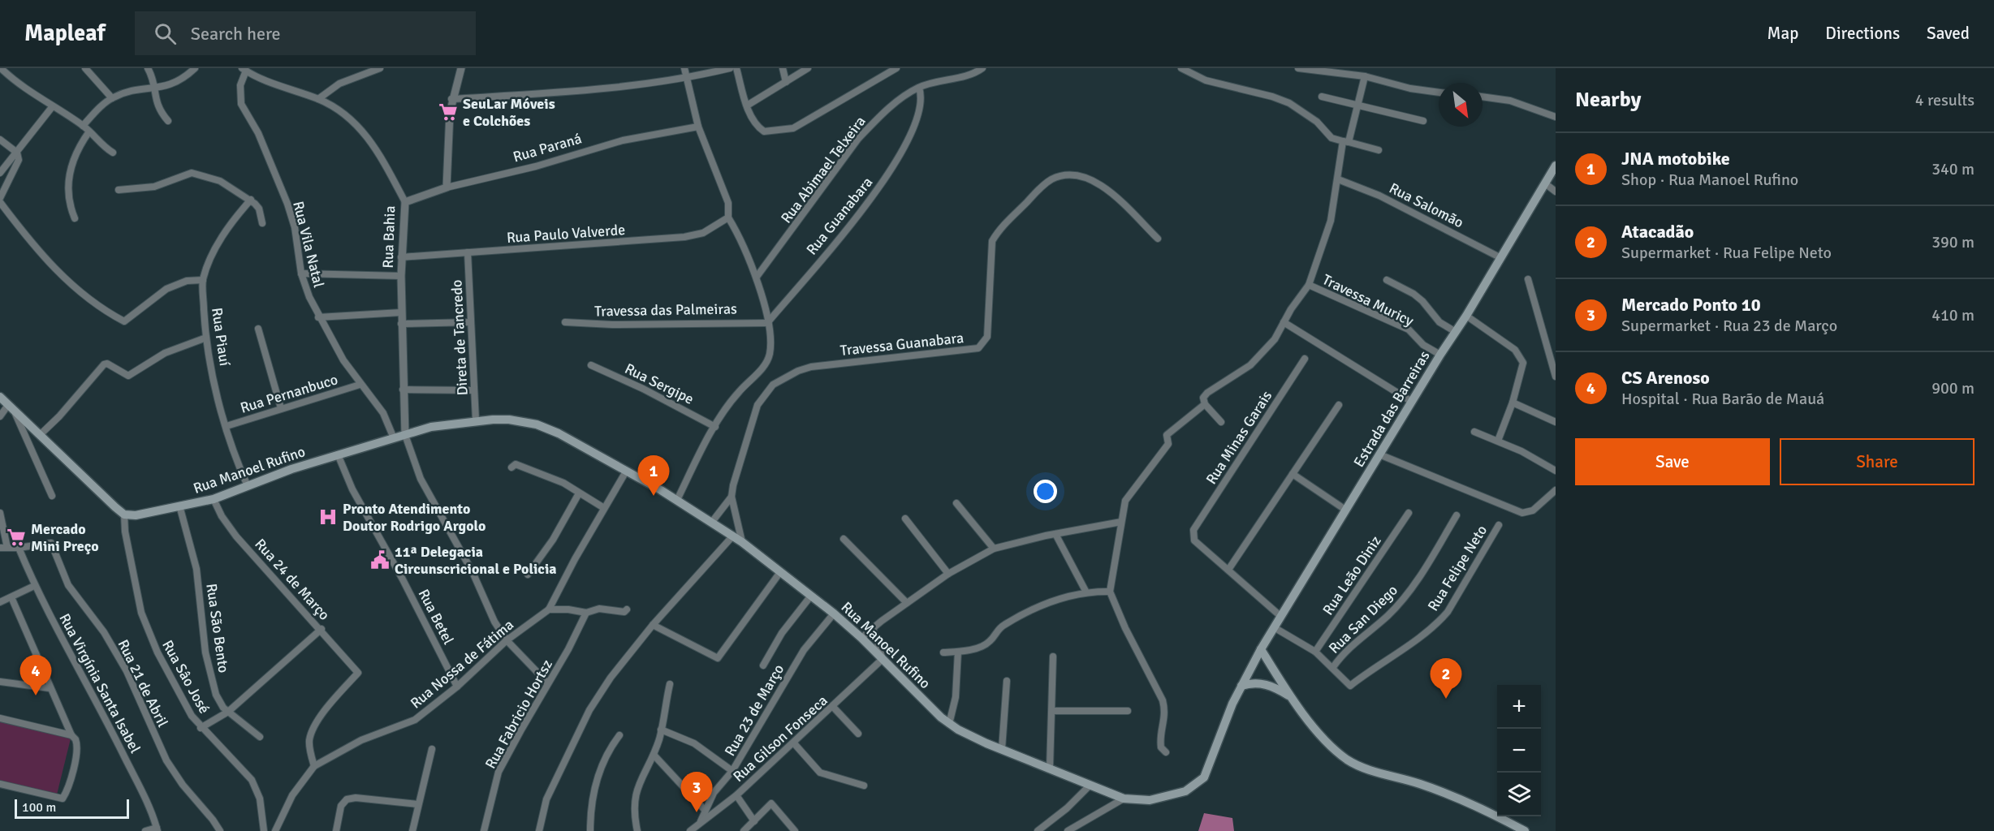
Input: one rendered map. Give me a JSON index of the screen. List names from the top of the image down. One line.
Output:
{"streets":{"main road":["Estrada das Barreiras","Rua Manoel Rufino"],"street":["Rua Paraná","Rua Abimael Telxeira","Rua Salomão","Rua Guanabara","Rua Paulo Valverde","Rua Bahia","Rua Vila Natal","Travessa Muricy","Travessa das Palmeiras","Rua Piauí","Direta de Tancredo","Travessa Guanabara","Rua Sergipe","Rua Pernanbuco","Rua Minas Garais","Rua Felipe Neto","Rua Leão Diniz","Rua 24 de Março","Rua Betel","Rua San Diego","Rua São Bento","Rua Nossa de Fátima","Rua Sâo José","Rua Virgínia Santa Isabel","Rua 21 de Abril","Rua 23 de Março","Rua Fabricio Hortsz","Rua Gilson Fonseca"]},"crossings":[["Rua Paraná","Rua Bahia"],["Rua Abimael Telxeira","Rua Guanabara"],["Rua Salomão","Estrada das Barreiras"],["Rua Guanabara","Travessa das Palmeiras"],["Rua Paulo Valverde","Rua Bahia"],["Rua Paulo Valverde","Direta de Tancredo"],["Rua Bahia","Rua Vila Natal"],["Rua Bahia","Rua Manoel Rufino"],["Rua Vila Natal","Rua Pernanbuco"],["Rua Vila Natal","Rua Manoel Rufino"],["Travessa Muricy","Estrada das Barreiras"],["Rua Piauí","Rua Pernanbuco"],["Rua Piauí","Rua Manoel Rufino"],["Direta de Tancredo","Rua Manoel Rufino"],["Travessa Guanabara","Rua Manoel Rufino"],["Estrada das Barreiras","Rua Manoel Rufino"],["Estrada das Barreiras","Rua Felipe Neto"],["Rua Manoel Rufino","Rua 24 de Março"],["Rua Manoel Rufino","Rua Betel"],["Rua Manoel Rufino","Rua São Bento"],["Rua Manoel Rufino","Rua Nossa de Fátima"],["Rua Manoel Rufino","Rua Sâo José"],["Rua Manoel Rufino","Rua 23 de Março"],["Rua Manoel Rufino","Rua Gilson Fonseca"],["Rua Felipe Neto","Rua Leão Diniz"],["Rua Felipe Neto","Rua San Diego"],["Rua 24 de Março","Rua Nossa de Fátima"],["Rua Betel","Rua Nossa de Fátima"],["Rua Virgínia Santa Isabel","Rua 21 de Abril"],["Rua 23 de Março","Rua Gilson Fonseca"]],"places":{"supermarket":["SeuLar Móveis e Colchões","Mercado Mini Preço"],"hospital":["Pronto Atendimento Doutor Rodrigo Argolo"],"public building":["11ª Delegacia Circunscricional e Policia"]},"scale_bar":"100 m","north":"bottom right","page":{"header":"Mapleaf","search":"Search here","nav":["Map","Directions","Saved"],"heading":["Nearby","4 results"],"list":[{"mark":"1","name":"JNA motobike","note":"Shop · Rua Manoel Rufino","value":"340 m"},{"mark":"2","name":"Atacadão","note":"Supermarket · Rua Felipe Neto","value":"390 m"},{"mark":"3","name":"Mercado Ponto 10","note":"Supermarket · Rua 23 de Março","value":"410 m"},{"mark":"4","name":"CS Arenoso","note":"Hospital · Rua Barão de Mauá","value":"900 m"}],"buttons":["Save","Share"],"pins":["1","4","2","3"],"map_buttons":["+","−"],"scale":"100 m"}}
